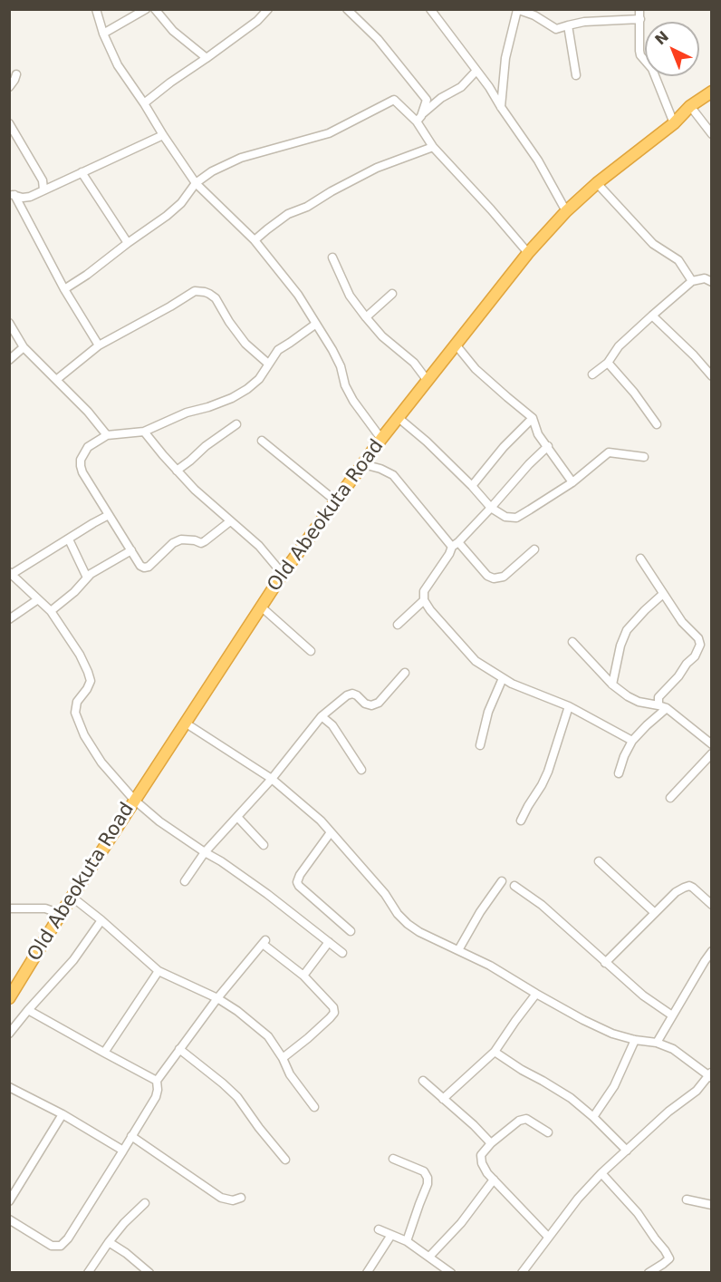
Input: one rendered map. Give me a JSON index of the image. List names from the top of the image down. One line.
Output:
{"streets":{"highway":["Old Abeokuta Road"]},"north":"top left"}
